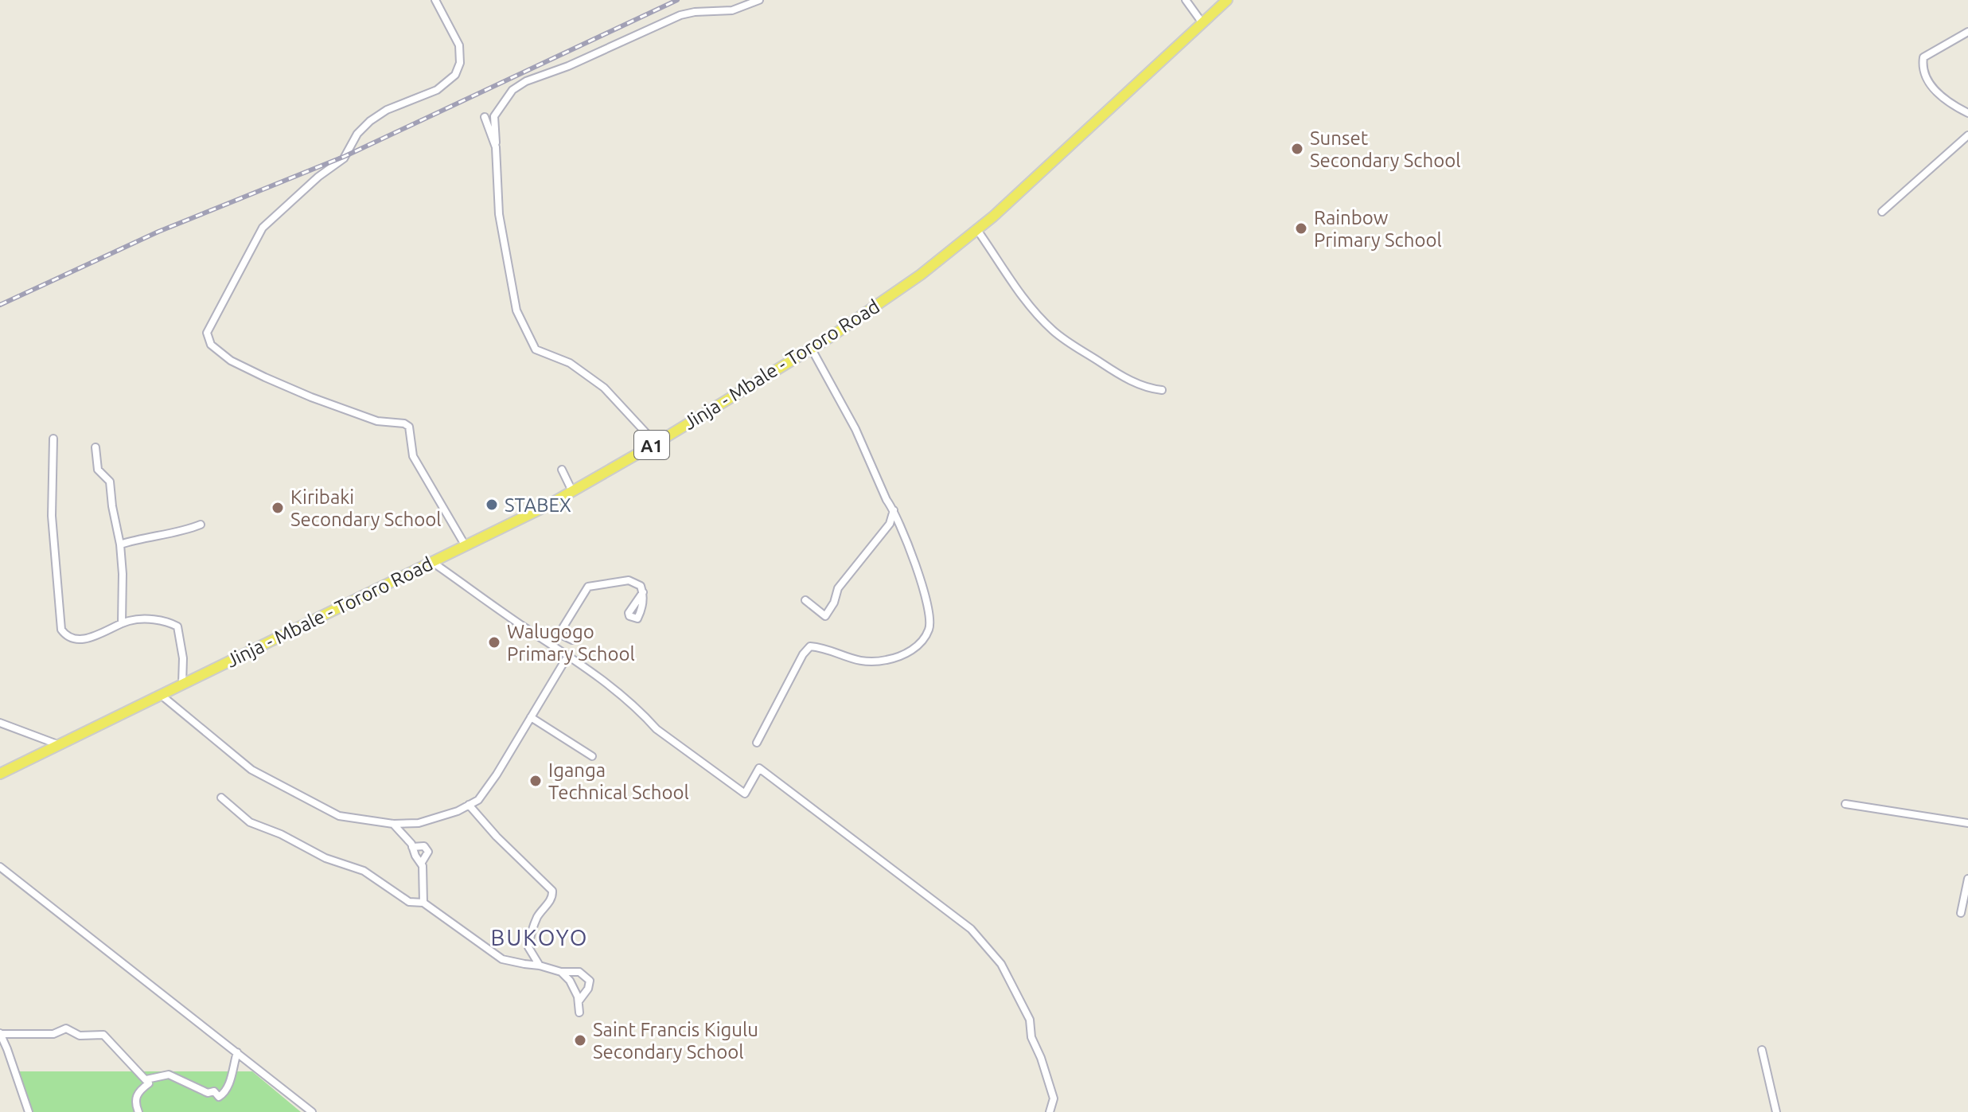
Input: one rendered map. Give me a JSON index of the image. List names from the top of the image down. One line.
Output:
{"streets":{"main road":["Jinja - Mbale - Tororo Road","A1"]},"districts":["BUKOYO"],"places":["Sunset Secondary School","Rainbow Primary School","STABEX","Kiribaki Secondary School","Walugogo Primary School","Iganga Technical School","Saint Francis Kigulu Secondary School"]}
